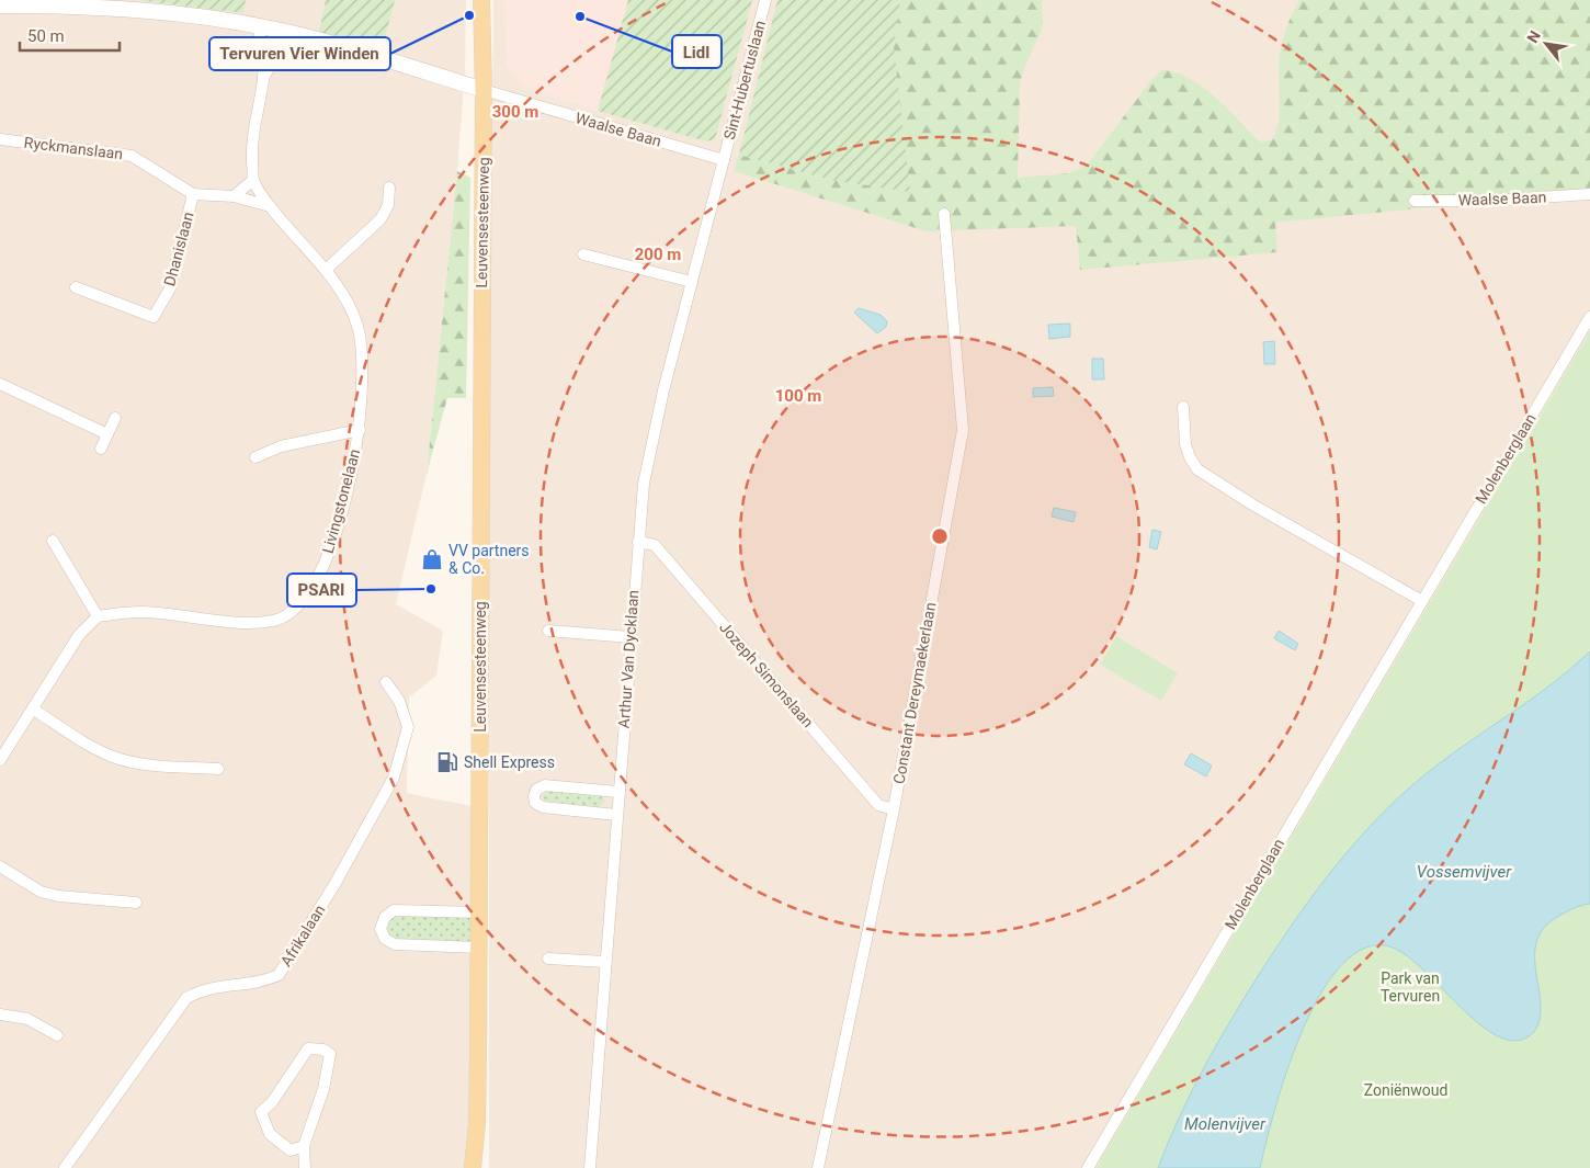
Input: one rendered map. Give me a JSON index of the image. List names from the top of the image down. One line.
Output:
{"streets":{"main road":["Leuvensesteenweg"],"street":["Sint-Hubertuslaan","Waalse Baan","Ryckmanslaan","Dhanislaan","Molenberglaan","Livingstonelaan","Arthur Van Dycklaan","Jozeph Simonslaan","Constant Dereymaekerlaan","Afrikalaan"]},"crossings":[["Sint-Hubertuslaan","Waalse Baan"],["Sint-Hubertuslaan","Arthur Van Dycklaan"],["Waalse Baan","Leuvensesteenweg"],["Waalse Baan","Livingstonelaan"],["Waalse Baan","Arthur Van Dycklaan"],["Ryckmanslaan","Dhanislaan"],["Ryckmanslaan","Livingstonelaan"],["Arthur Van Dycklaan","Jozeph Simonslaan"],["Jozeph Simonslaan","Constant Dereymaekerlaan"]],"water":["Vossemvijver","Molenvijver"],"parks":["Park van Tervuren","Zoniënwoud"],"places":{"other":["Tervuren Vier Winden","Lidl","PSARI"],"shop":["VV partners & Co."],"fuel station":["Shell Express"]},"scale_bar":"50 m","north":"top left","rings":["300 m","200 m","100 m"]}
